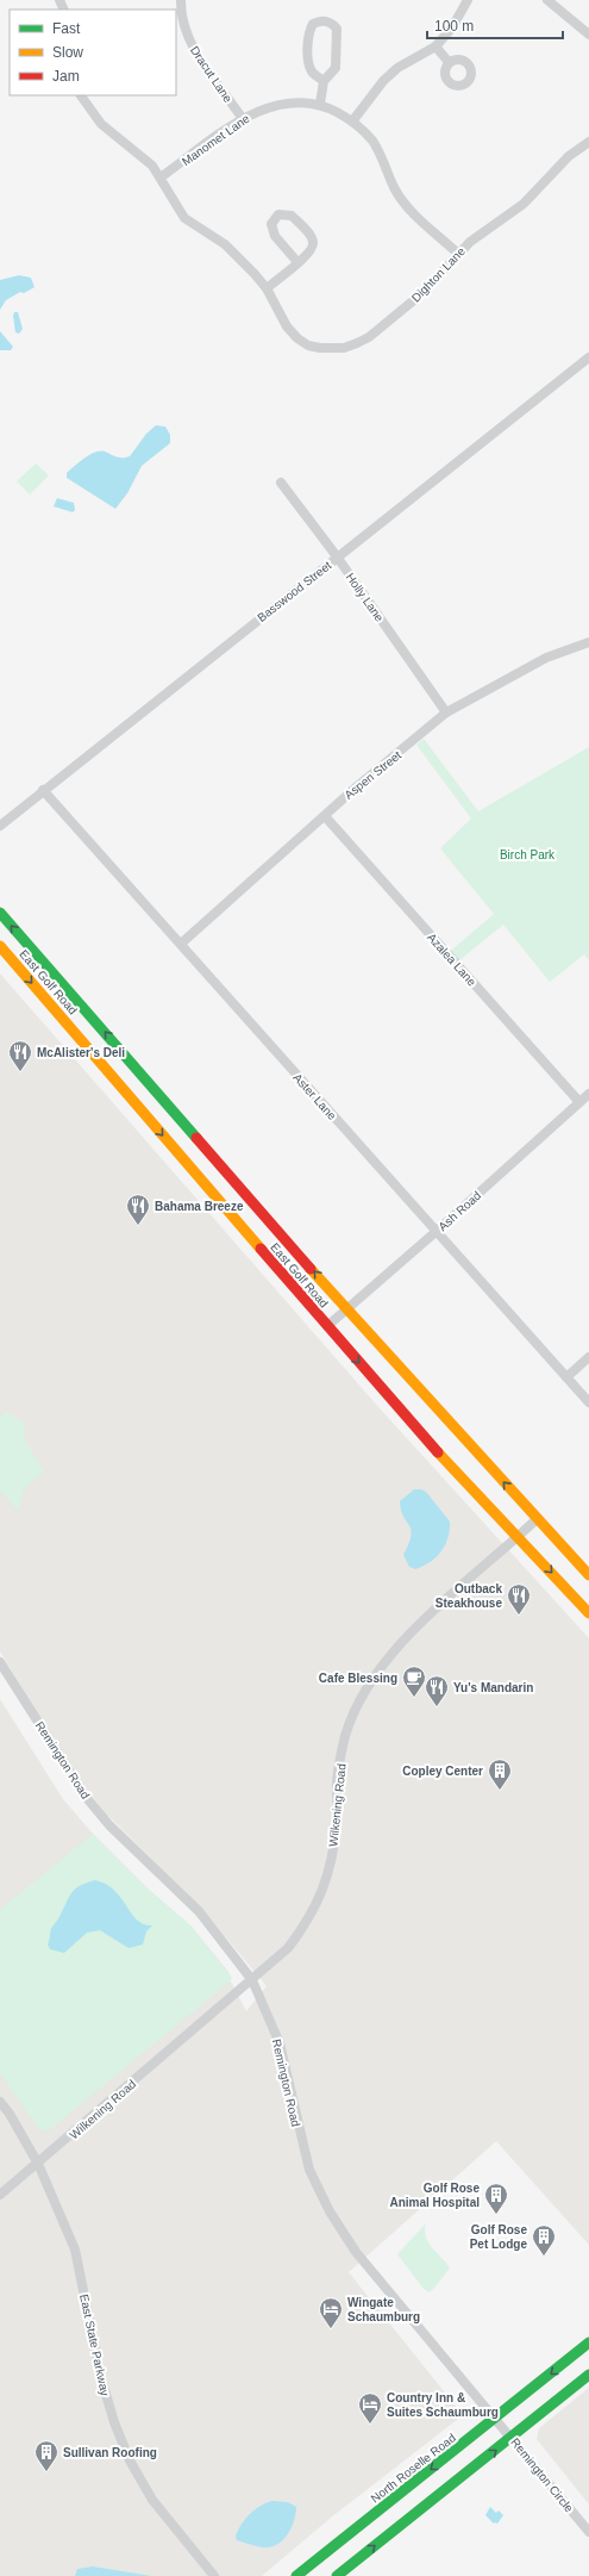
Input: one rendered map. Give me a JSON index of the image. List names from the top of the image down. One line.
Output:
{"streets":{"main road":["East Golf Road","North Roselle Road"],"street":["Dracut Lane","Manomet Lane","Dighton Lane","Basswood Street","Holly Lane","Aspen Street","Azalea Lane","Aster Lane","Ash Road","Remington Road","Wilkening Road","East State Parkway","Remington Circle"]},"crossings":[["Dracut Lane","Manomet Lane"],["Manomet Lane","Dighton Lane"],["Basswood Street","Holly Lane"],["Basswood Street","Aster Lane"],["Holly Lane","Aspen Street"],["Aspen Street","Azalea Lane"],["Aspen Street","Aster Lane"],["Azalea Lane","Ash Road"],["East Golf Road","Ash Road"],["East Golf Road","Wilkening Road"],["Aster Lane","Ash Road"],["Remington Road","Wilkening Road"],["Remington Road","North Roselle Road"],["Remington Road","Remington Circle"],["Wilkening Road","East State Parkway"],["North Roselle Road","Remington Circle"]],"parks":["Birch Park"],"places":{"restaurant":["McAlister's Deli","Bahama Breeze","Outback Steakhouse","Yu's Mandarin"],"cafe":["Cafe Blessing"],"building":["Copley Center","Golf Rose Animal Hospital","Golf Rose Pet Lodge","Sullivan Roofing"],"hotel":["Wingate Schaumburg","Country Inn & Suites Schaumburg"]},"legend":["Fast","Slow","Jam"],"scale_bar":"100 m"}
